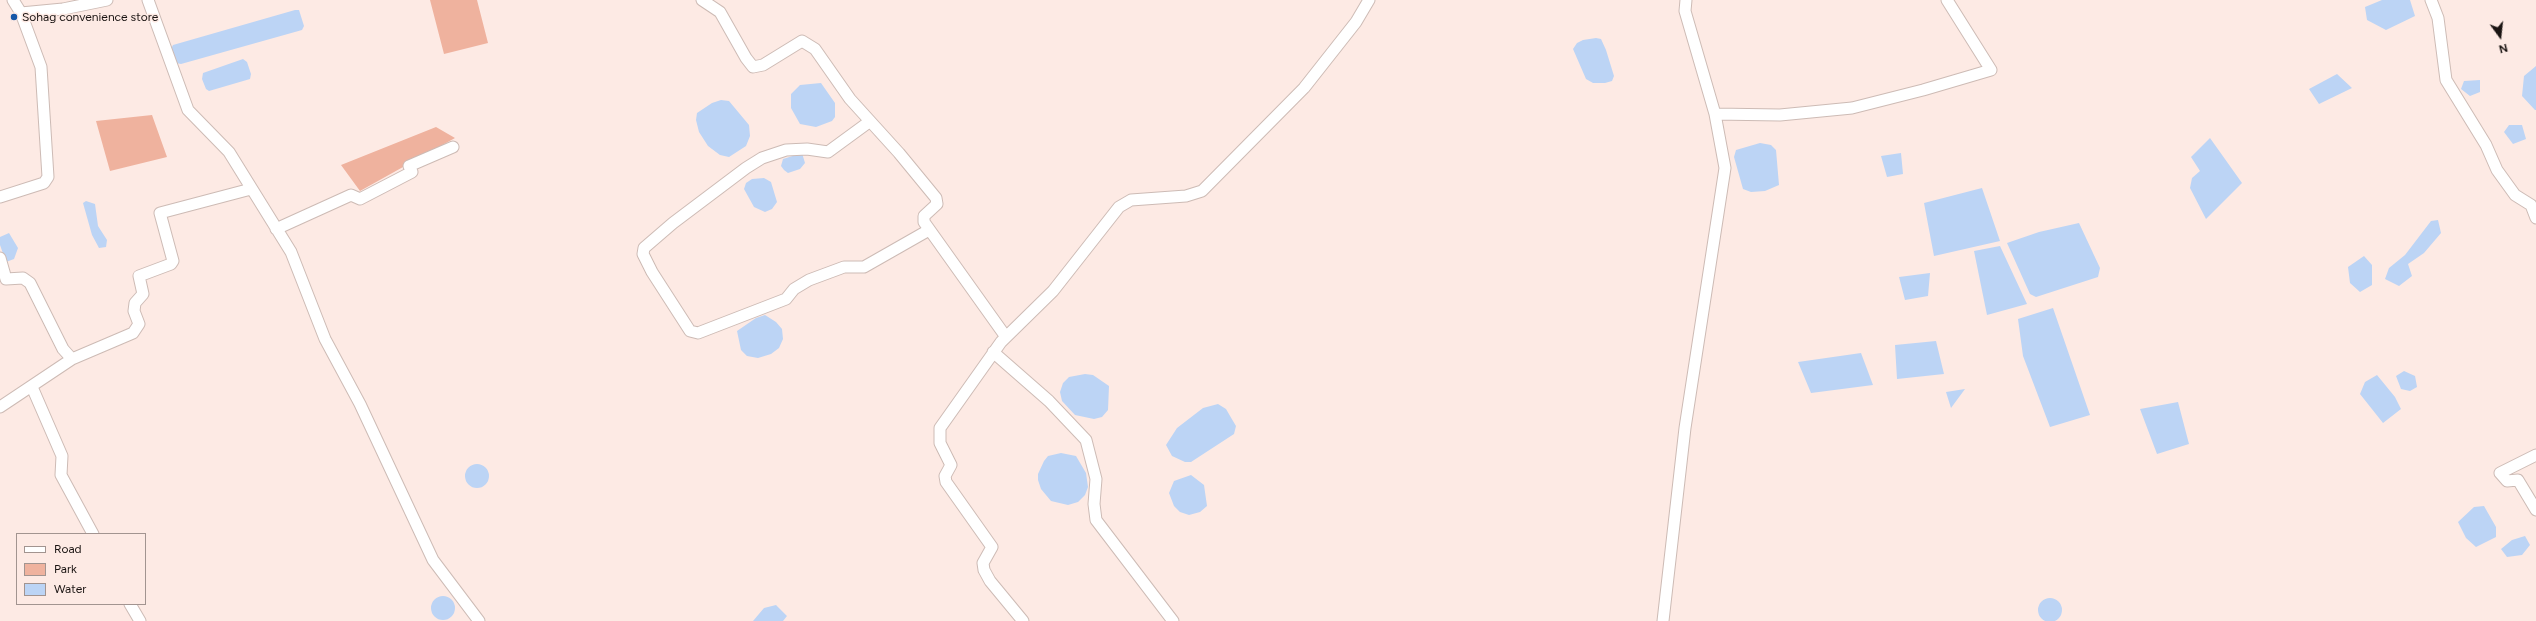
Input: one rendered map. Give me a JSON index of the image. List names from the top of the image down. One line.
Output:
{"places":["Sohag convenience store"],"legend":["Road","Park","Water"],"north":"bottom"}
